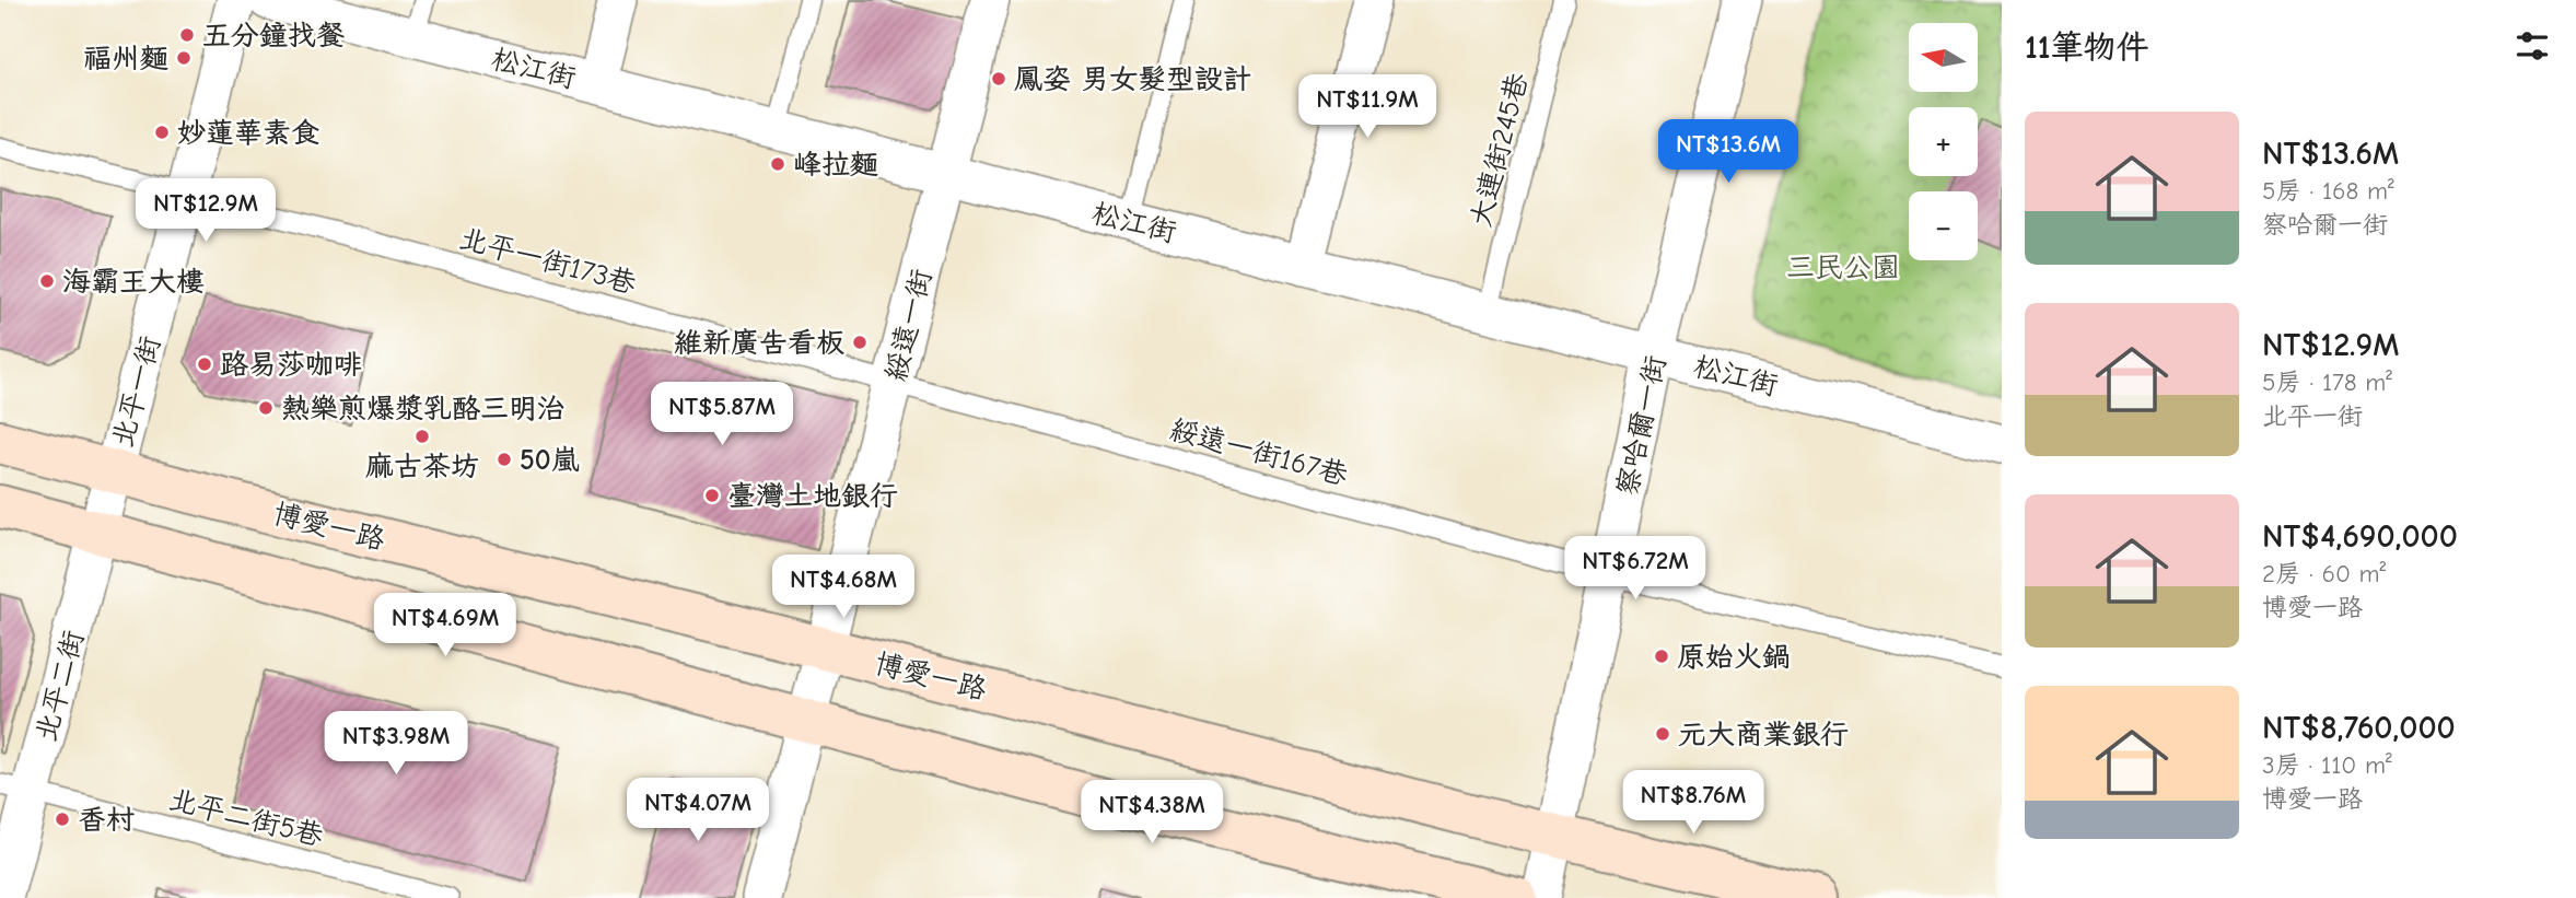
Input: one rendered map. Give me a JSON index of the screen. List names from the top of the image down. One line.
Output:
{"streets":{"main road":["博愛一路"],"street":["松江街","綏遠一街","北平一街","察哈爾一街","北平二街"],"lane":["大連街245巷","北平一街173巷","綏遠一街167巷","北平二街5巷"]},"crossings":[["松江街","大連街245巷"],["松江街","綏遠一街"],["松江街","察哈爾一街"],["北平一街173巷","綏遠一街"],["北平一街173巷","北平一街"],["北平一街173巷","綏遠一街167巷"],["綏遠一街","綏遠一街167巷"],["綏遠一街","博愛一路"],["北平一街","博愛一路"],["北平一街","北平二街"],["察哈爾一街","綏遠一街167巷"],["察哈爾一街","博愛一路"],["博愛一路","北平二街"],["北平二街","北平二街5巷"]],"parks":["三民公園"],"places":["五分鐘找餐","福州麵","鳳姿 男女髮型設計","妙蓮華素食","峰拉麵","海霸王大樓","維新廣告看板","路易莎咖啡","熱樂煎爆漿乳酪三明治","麻古茶坊","50嵐","臺灣土地銀行","原始火鍋","元大商業銀行","香村"],"north":"left","page":{"heading":"11筆物件","map_buttons":["+","−"],"price":["NT$11.9M","NT$13.6M","NT$12.9M","NT$5.87M","NT$6.72M","NT$4.68M","NT$4.69M","NT$3.98M","NT$8.76M","NT$4.07M","NT$4.38M"],"list":[{"name":"NT$13.6M","note":"5房 · 168 m² · 察哈爾一街"},{"name":"NT$12.9M","note":"5房 · 178 m² · 北平一街"},{"name":"NT$4,690,000","note":"2房 · 60 m² · 博愛一路"},{"name":"NT$8,760,000","note":"3房 · 110 m² · 博愛一路"}]}}
